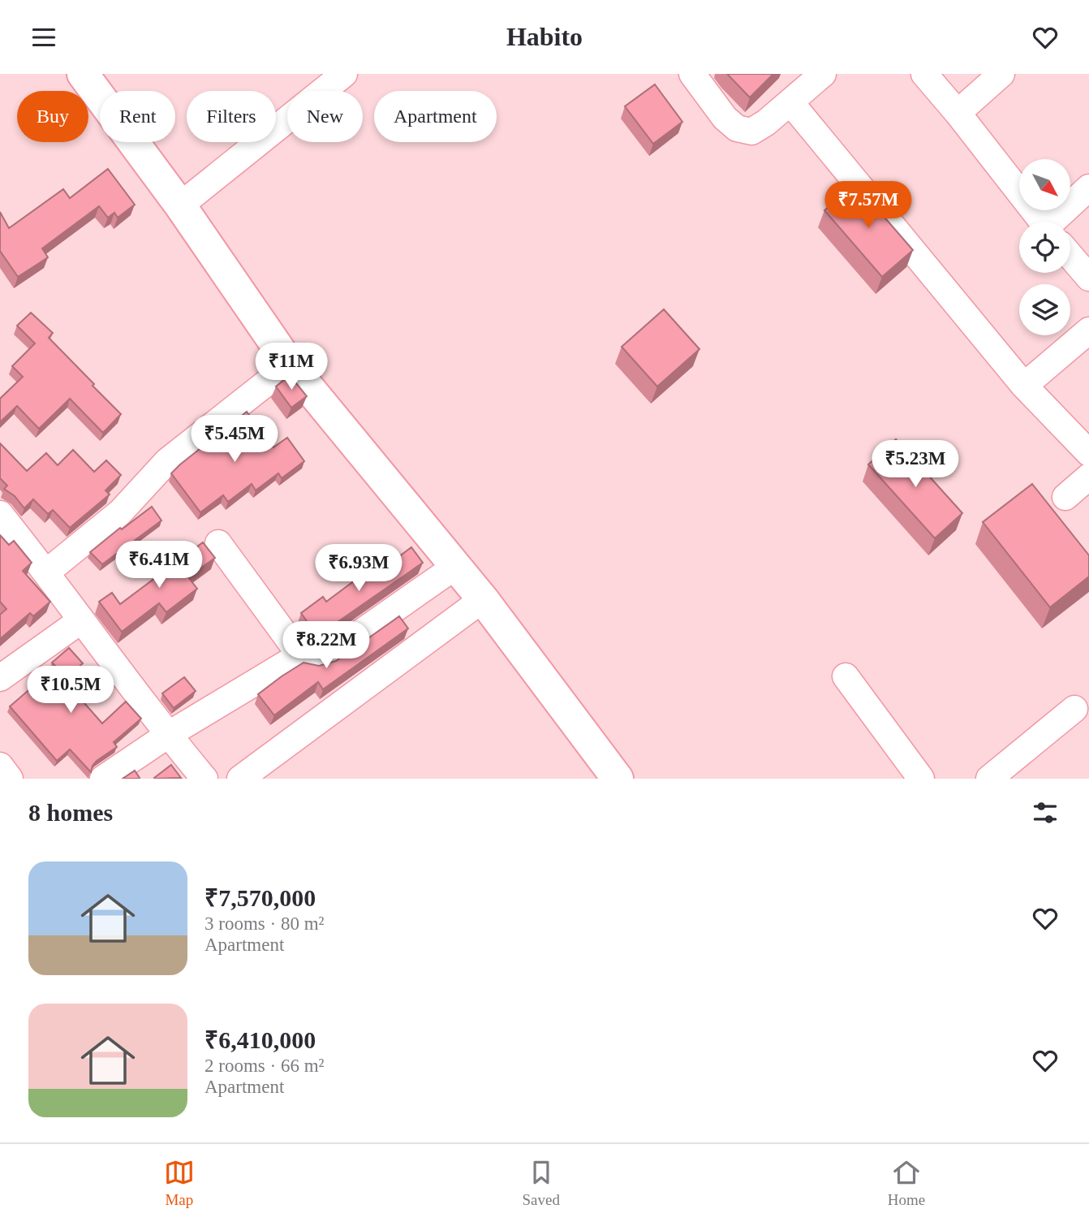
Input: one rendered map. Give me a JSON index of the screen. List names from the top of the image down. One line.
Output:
{"north":"bottom right","page":{"header":"Habito","chip":["Buy","Rent","Filters","New","Apartment"],"price":["₹7.57M","₹11M","₹5.45M","₹5.23M","₹6.41M","₹6.93M","₹8.22M","₹10.5M"],"heading":"8 homes","list":[{"name":"₹7,570,000","note":"3 rooms · 80 m² · Apartment"},{"name":"₹6,410,000","note":"2 rooms · 66 m² · Apartment"}],"tabs":["Map","Saved","Home"]}}
